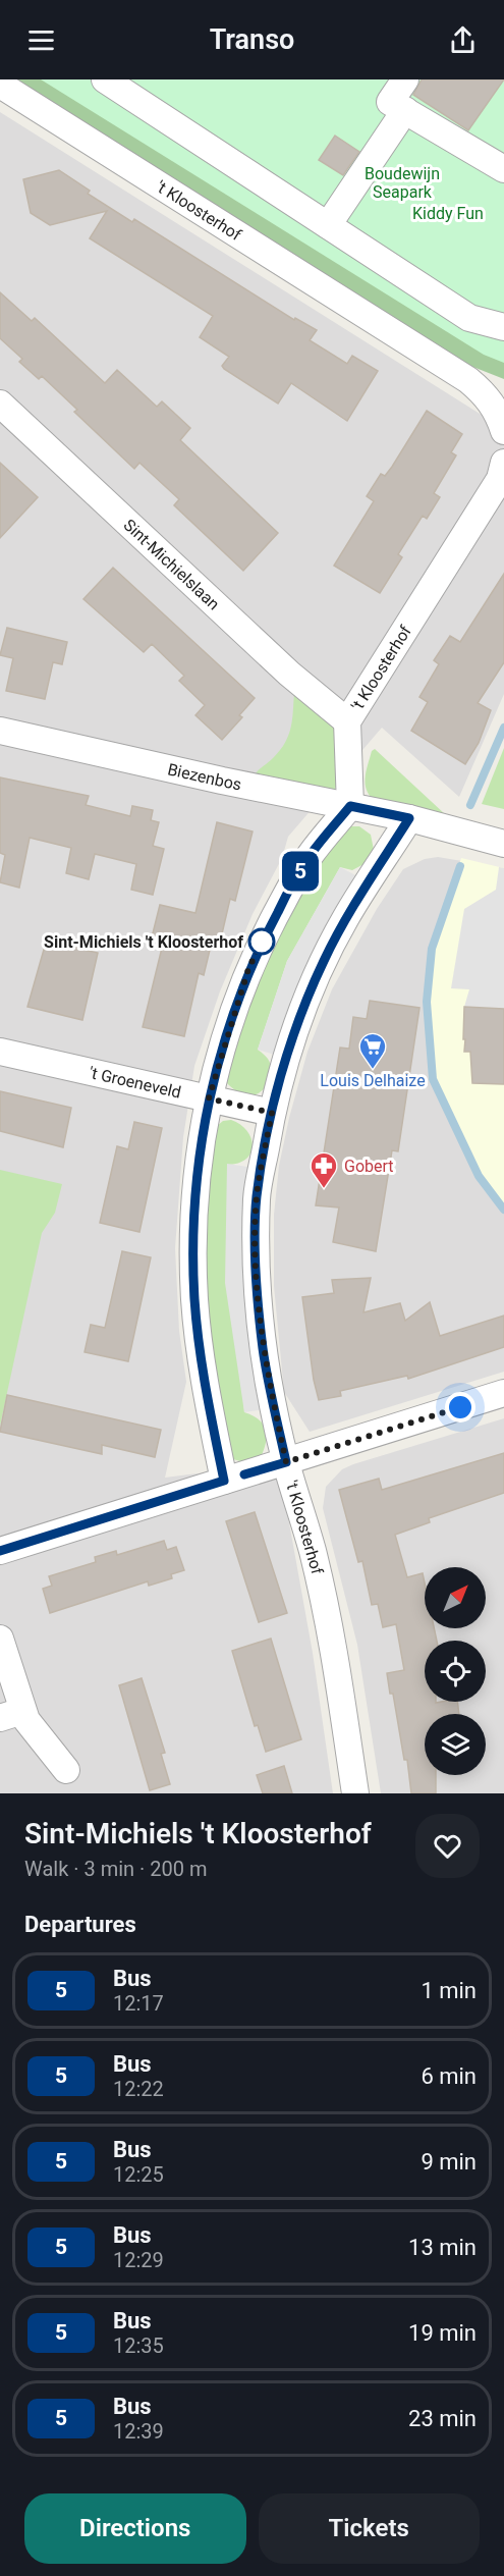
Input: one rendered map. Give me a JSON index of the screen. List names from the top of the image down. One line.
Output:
{"streets":{"street":["'t Kloosterhof","Sint-Michielslaan","Biezenbos","'t Groeneveld"]},"crossings":[["'t Kloosterhof","Sint-Michielslaan"],["'t Kloosterhof","Biezenbos"],["'t Kloosterhof","'t Groeneveld"]],"parks":["Boudewijn Seapark","Kiddy Fun"],"places":{"other":["Sint-Michiels 't Kloosterhof"],"supermarket":["Louis Delhaize"],"pharmacy":["Gobert"]},"lines":["bus line 5"],"north":"top right","page":{"header":"Transo","on_map":"5","heading":[["Sint-Michiels 't Kloosterhof","Walk · 3 min · 200 m"],"Departures"],"list":[{"mark":"5","name":"Bus","note":"12:17","value":"1 min"},{"mark":"5","name":"Bus","note":"12:22","value":"6 min"},{"mark":"5","name":"Bus","note":"12:25","value":"9 min"},{"mark":"5","name":"Bus","note":"12:29","value":"13 min"},{"mark":"5","name":"Bus","note":"12:35","value":"19 min"},{"mark":"5","name":"Bus","note":"12:39","value":"23 min"}],"buttons":["Directions","Tickets"]}}
